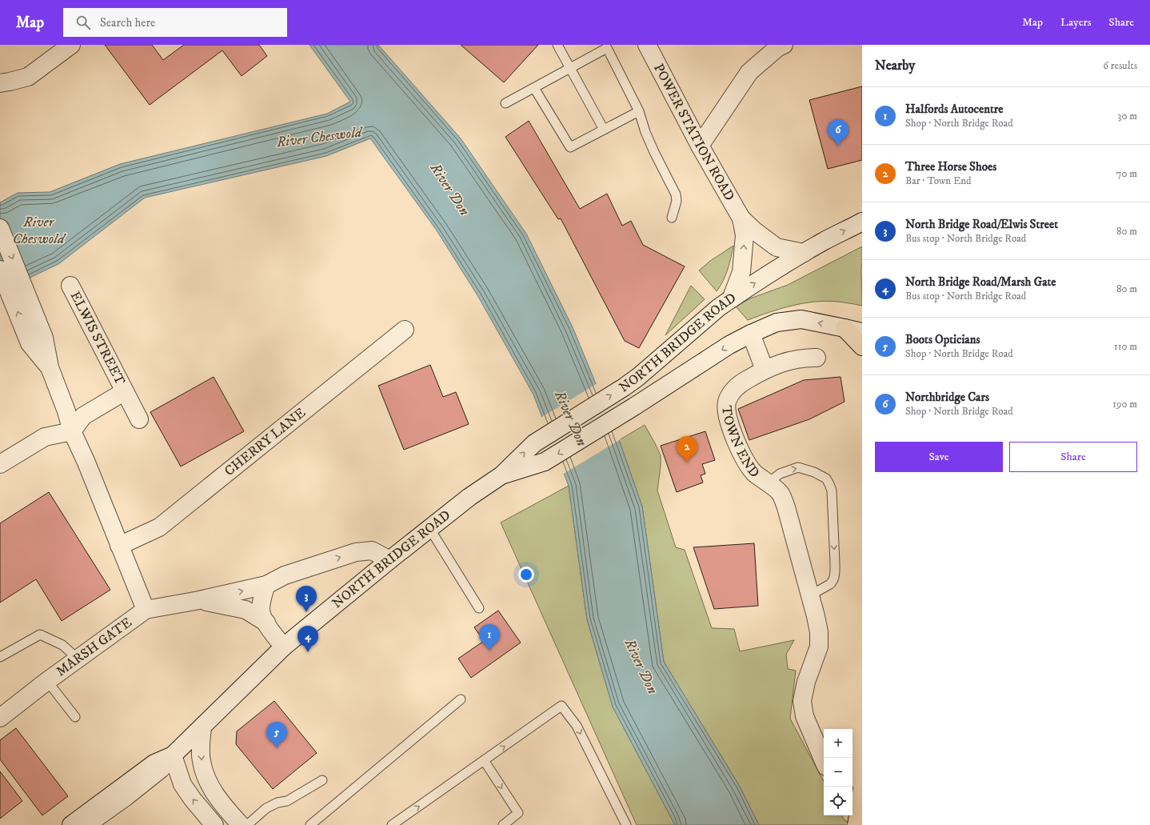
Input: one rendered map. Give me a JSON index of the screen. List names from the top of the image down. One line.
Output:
{"streets":{"street":["POWER STATION ROAD","ELWIS STREET","NORTH BRIDGE ROAD","TOWN END","CHERRY LANE","MARSH GATE"]},"crossings":[["POWER STATION ROAD","NORTH BRIDGE ROAD"],["NORTH BRIDGE ROAD","MARSH GATE"]],"water":["River Cheswold","River Don"],"page":{"header":"Map","search":"Search here","nav":["Map","Layers","Share"],"heading":["Nearby","6 results"],"list":[{"mark":"1","name":"Halfords Autocentre","note":"Shop · North Bridge Road","value":"30 m"},{"mark":"2","name":"Three Horse Shoes","note":"Bar · Town End","value":"70 m"},{"mark":"3","name":"North Bridge Road/Elwis Street","note":"Bus stop · North Bridge Road","value":"80 m"},{"mark":"4","name":"North Bridge Road/Marsh Gate","note":"Bus stop · North Bridge Road","value":"80 m"},{"mark":"5","name":"Boots Opticians","note":"Shop · North Bridge Road","value":"110 m"},{"mark":"6","name":"Northbridge Cars","note":"Shop · North Bridge Road","value":"190 m"}],"pins":["6","2","3","1","4","5"],"buttons":["Save","Share"],"map_buttons":["+","−"]}}
